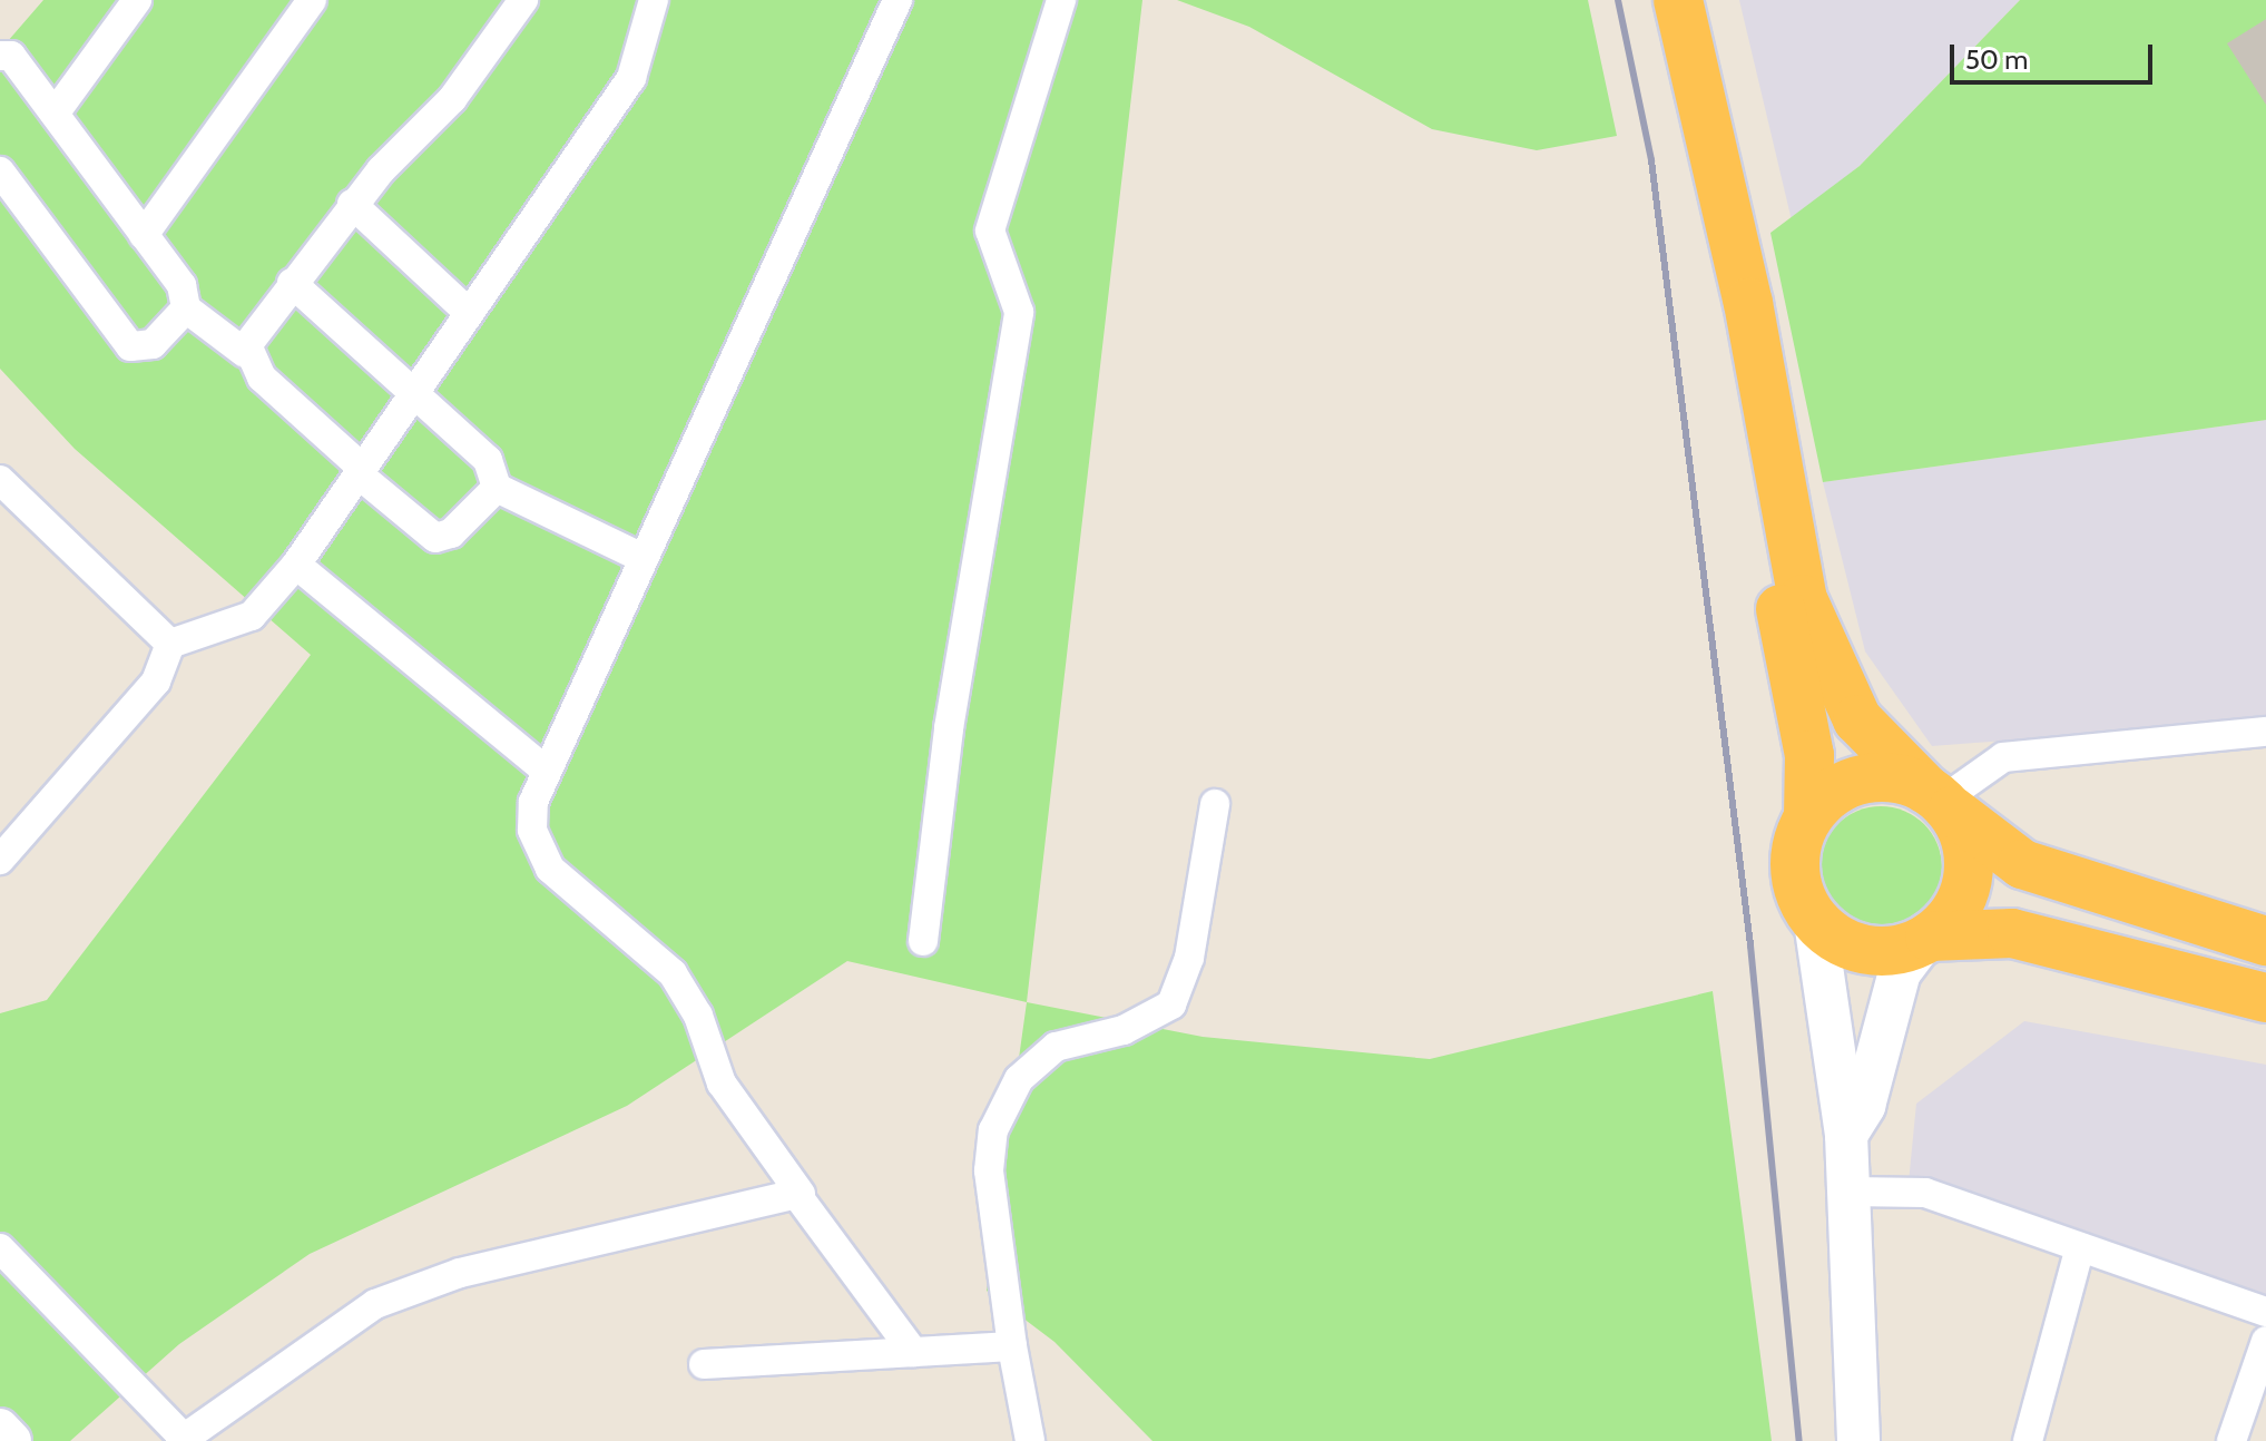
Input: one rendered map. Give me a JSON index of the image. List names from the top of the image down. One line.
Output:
{"scale_bar":"50 m"}
